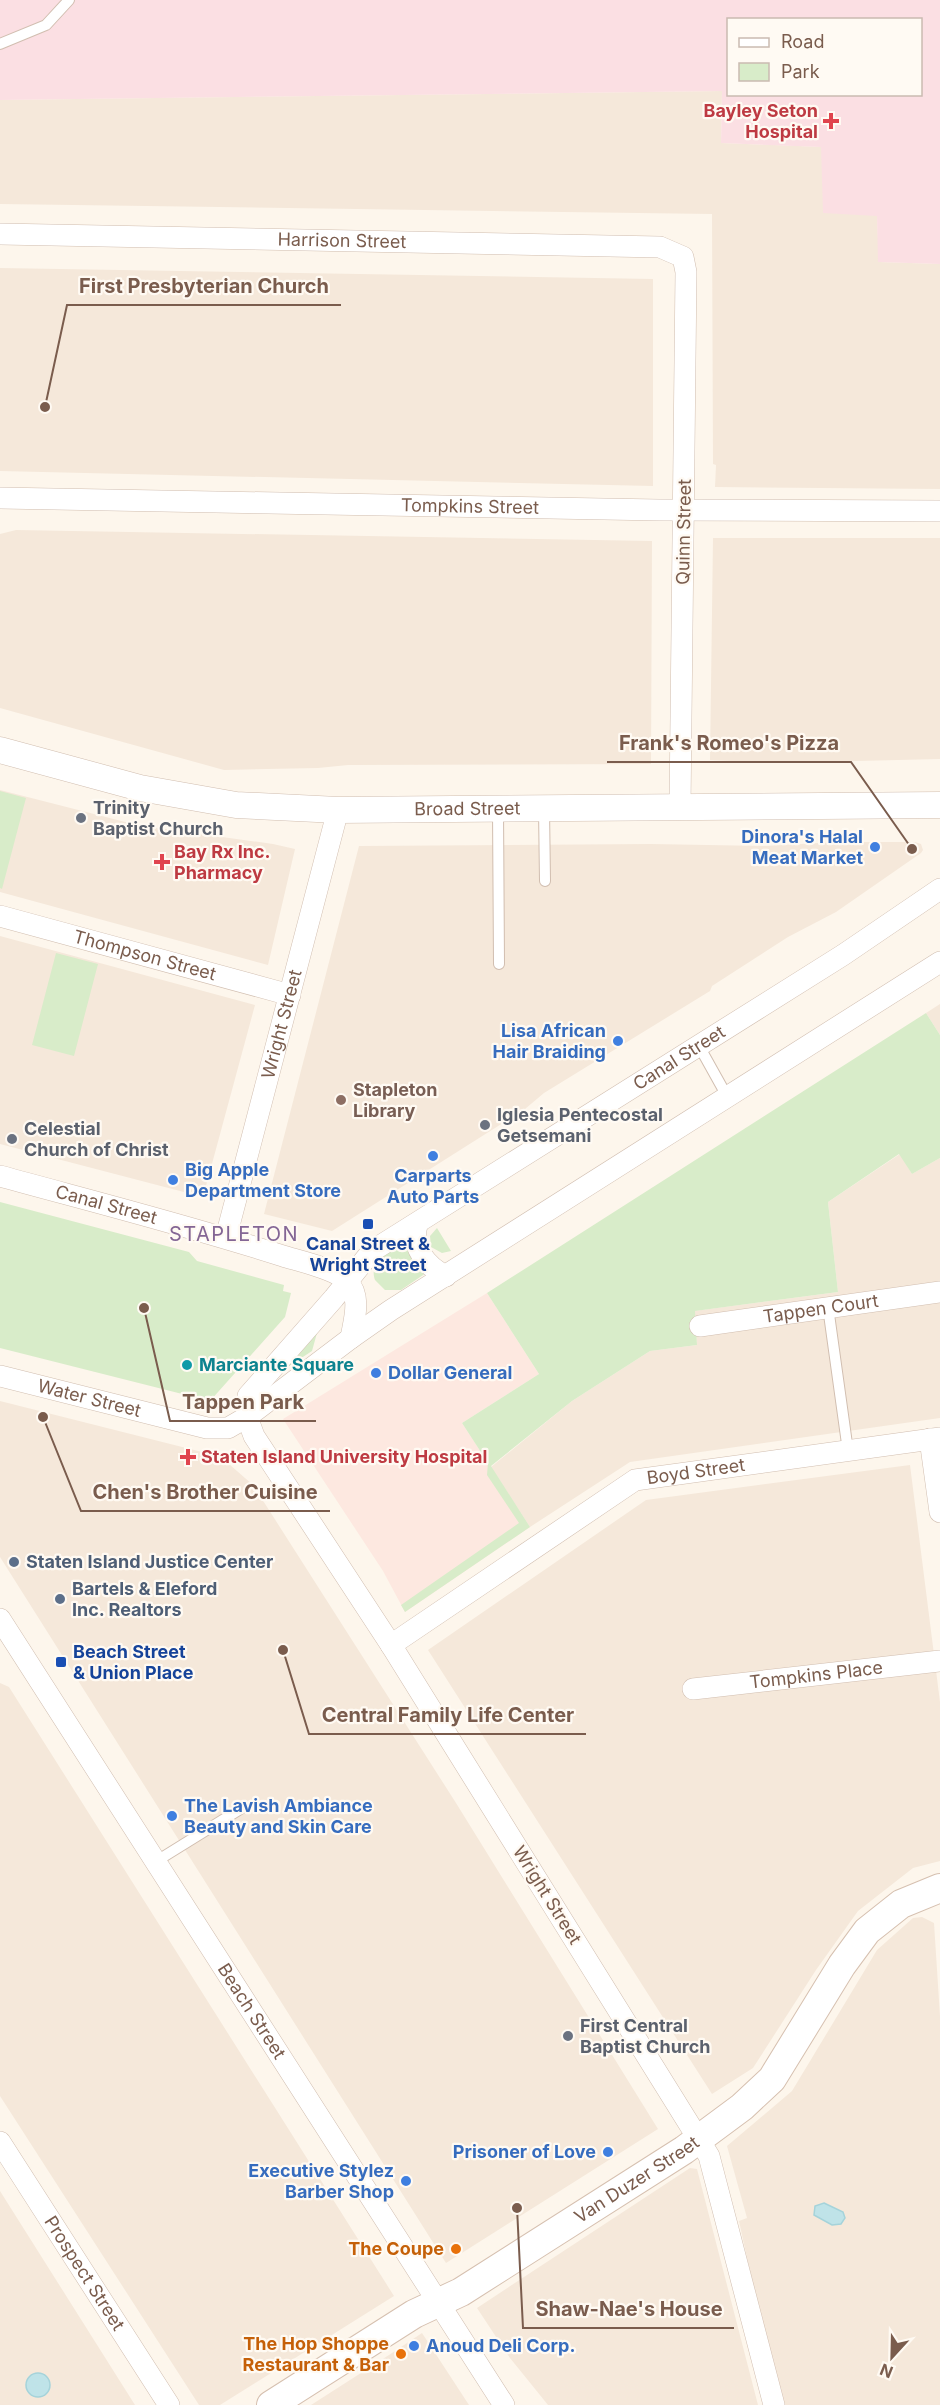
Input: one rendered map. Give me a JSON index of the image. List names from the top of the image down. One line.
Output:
{"streets":{"main road":["Van Duzer Street"],"street":["Harrison Street","Tompkins Street","Quinn Street","Broad Street","Thompson Street","Wright Street","Canal Street","Tappen Court","Water Street","Boyd Street","Tompkins Place","Beach Street","Prospect Street"]},"crossings":[["Harrison Street","Quinn Street"],["Tompkins Street","Quinn Street"],["Quinn Street","Broad Street"],["Broad Street","Wright Street"],["Thompson Street","Wright Street"],["Wright Street","Canal Street"],["Wright Street","Water Street"],["Wright Street","Boyd Street"],["Wright Street","Van Duzer Street"],["Canal Street","Water Street"],["Beach Street","Van Duzer Street"]],"districts":["STAPLETON"],"places":{"health":["Bayley Seton Hospital","Bay Rx Inc. Pharmacy","Staten Island University Hospital"],"other":["First Presbyterian Church","Trinity Baptist Church","Dinora's Halal Meat Market","Frank's Romeo's Pizza","Lisa African Hair Braiding","Stapleton Library","Iglesia Pentecostal Getsemani","Celestial Church of Christ","Carparts Auto Parts","Big Apple Department Store","Tappen Park","Marciante Square","Dollar General","Chen's Brother Cuisine","Staten Island Justice Center","Bartels & Eleford Inc. Realtors","Central Family Life Center","The Lavish Ambiance Beauty and Skin Care","First Central Baptist Church","Prisoner of Love","Executive Stylez Barber Shop","Shaw-Nae's House","The Coupe","Anoud Deli Corp.","The Hop Shoppe Restaurant & Bar"],"transit":["Canal Street & Wright Street","Beach Street & Union Place"]},"legend":["Road","Park"],"north":"bottom"}
